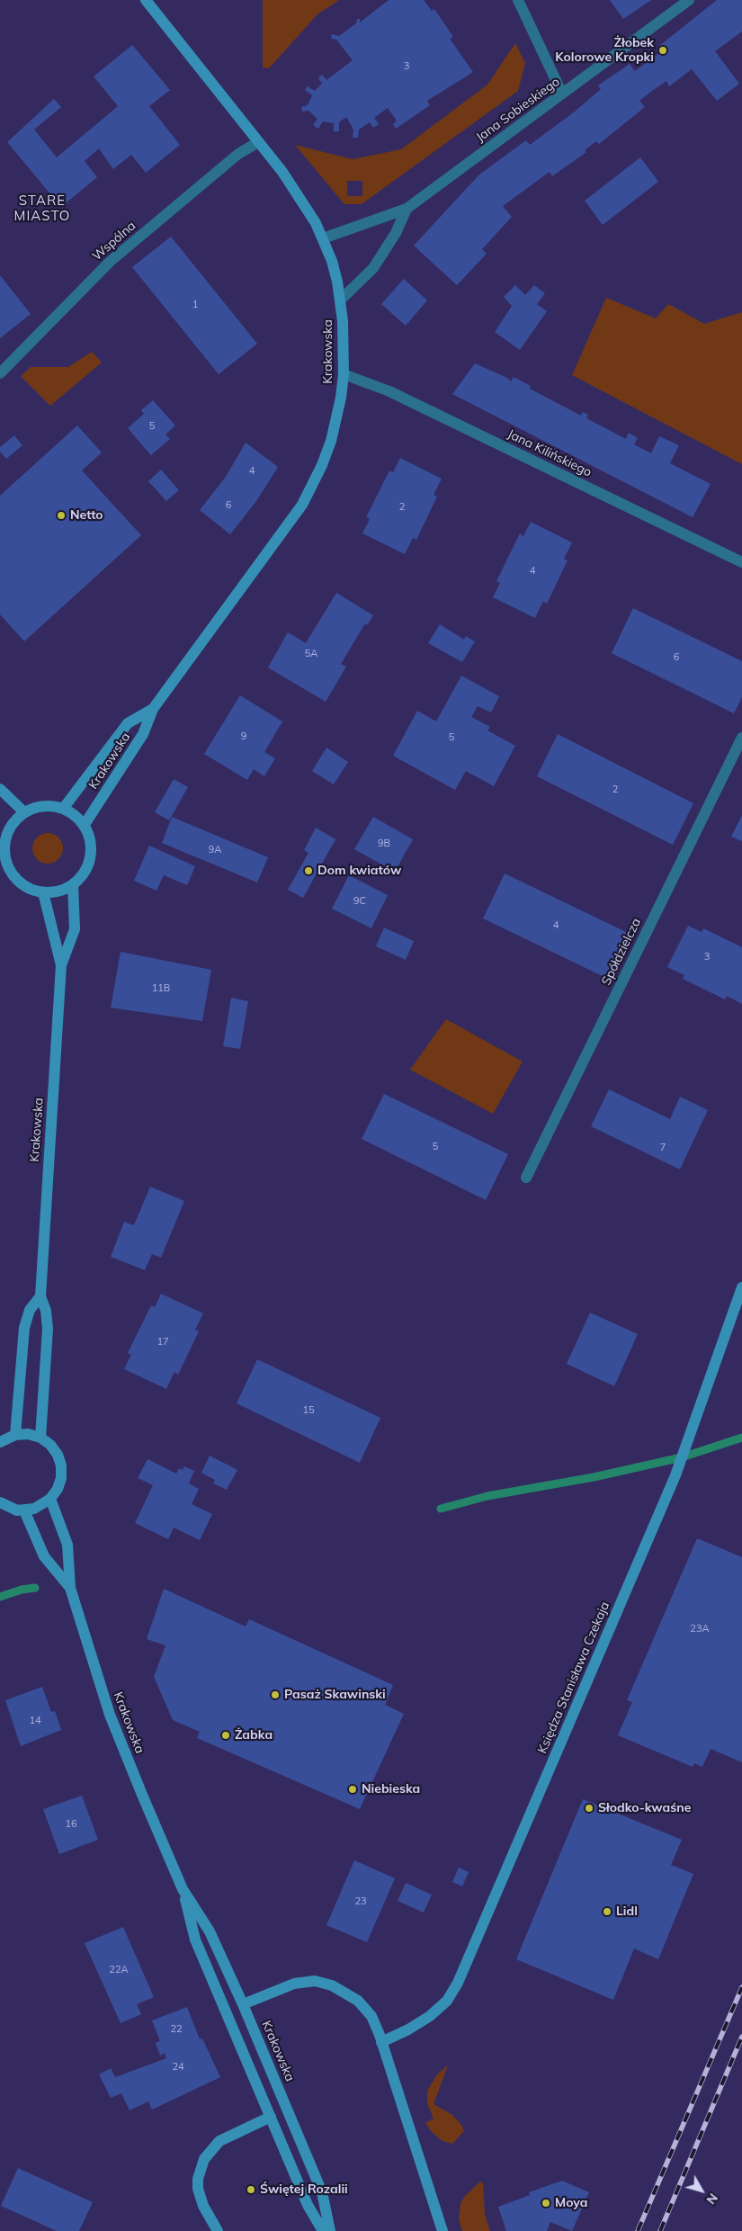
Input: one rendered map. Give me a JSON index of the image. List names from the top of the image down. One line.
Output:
{"streets":{"main road":["Krakowska","Księdza Stanisława Czekaja"],"street":["Jana Sobieskiego","Wspólna","Jana Kilińskiego","Spółdzielcza"]},"crossings":[["Jana Sobieskiego","Krakowska"],["Wspólna","Krakowska"],["Krakowska","Jana Kilińskiego"]],"districts":["STARE MIASTO"],"places":["Żłobek Kolorowe Kropki","Netto","Dom kwiatów","Pasaż Skawinski","Żabka","Niebieska","Słodko-kwaśne","Lidl","Świętej Rozalii","Moya"],"house_numbers":["3","1","5","4","6","2","4","5A","6","9","5","2","9B","9A","9C","4","3","11B","5","7","17","15","23A","14","16","23","22A","22","24"],"north":"bottom right"}
